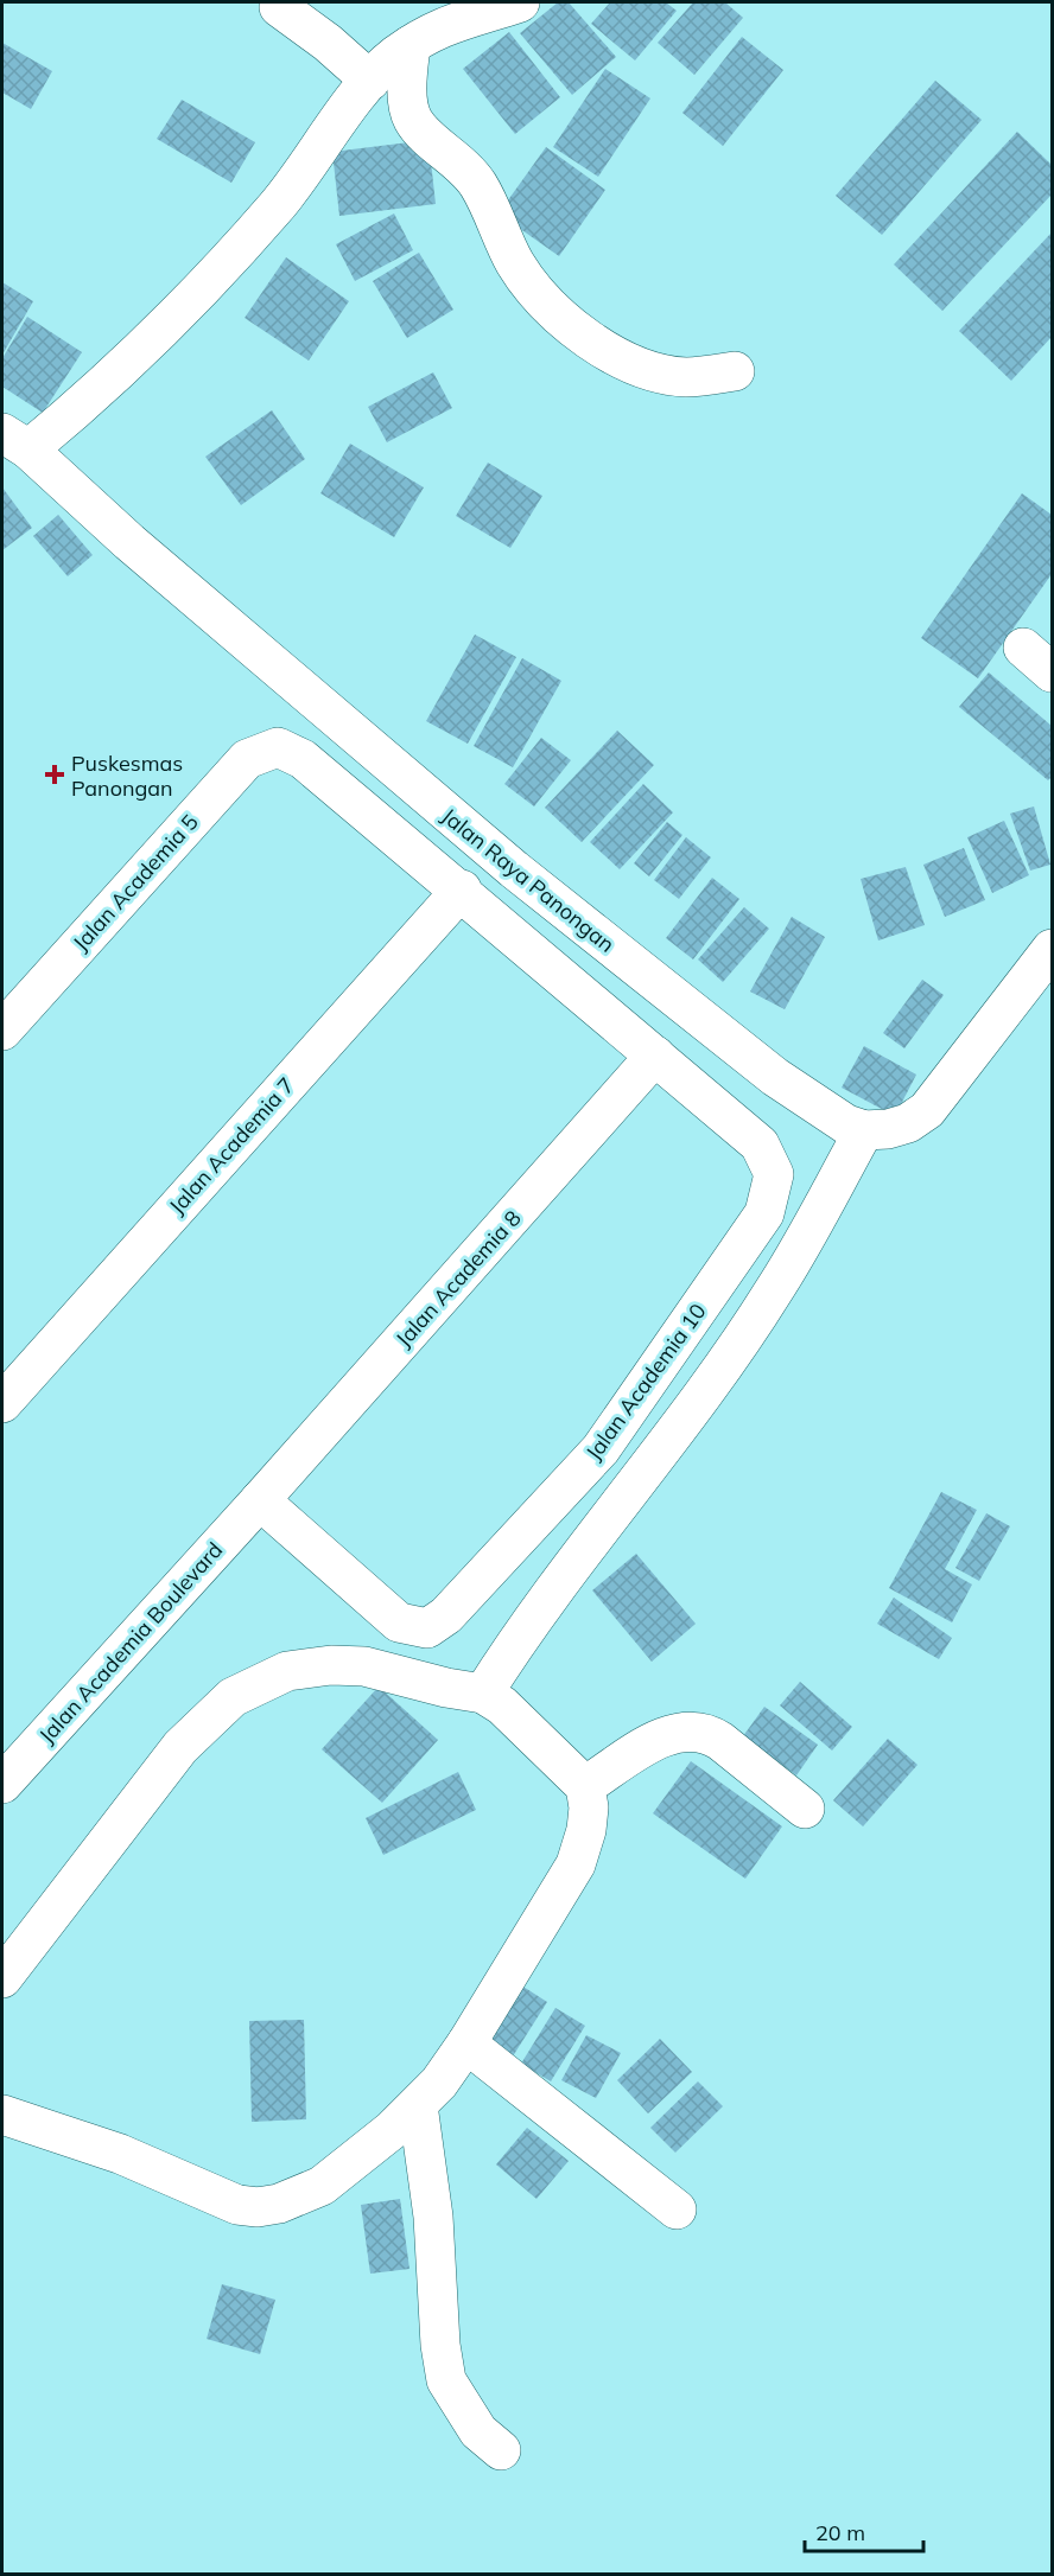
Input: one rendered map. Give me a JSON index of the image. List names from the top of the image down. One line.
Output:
{"streets":{"street":["Jalan Raya Panongan","Jalan Academia 5","Jalan Academia 7","Jalan Academia 8","Jalan Academia 10","Jalan Academia Boulevard"]},"crossings":[["Jalan Academia 5","Jalan Academia 7"],["Jalan Academia 8","Jalan Academia 10"],["Jalan Academia 8","Jalan Academia Boulevard"],["Jalan Academia 10","Jalan Academia Boulevard"]],"places":{"health":["Puskesmas Panongan"]},"scale_bar":"20 m"}
